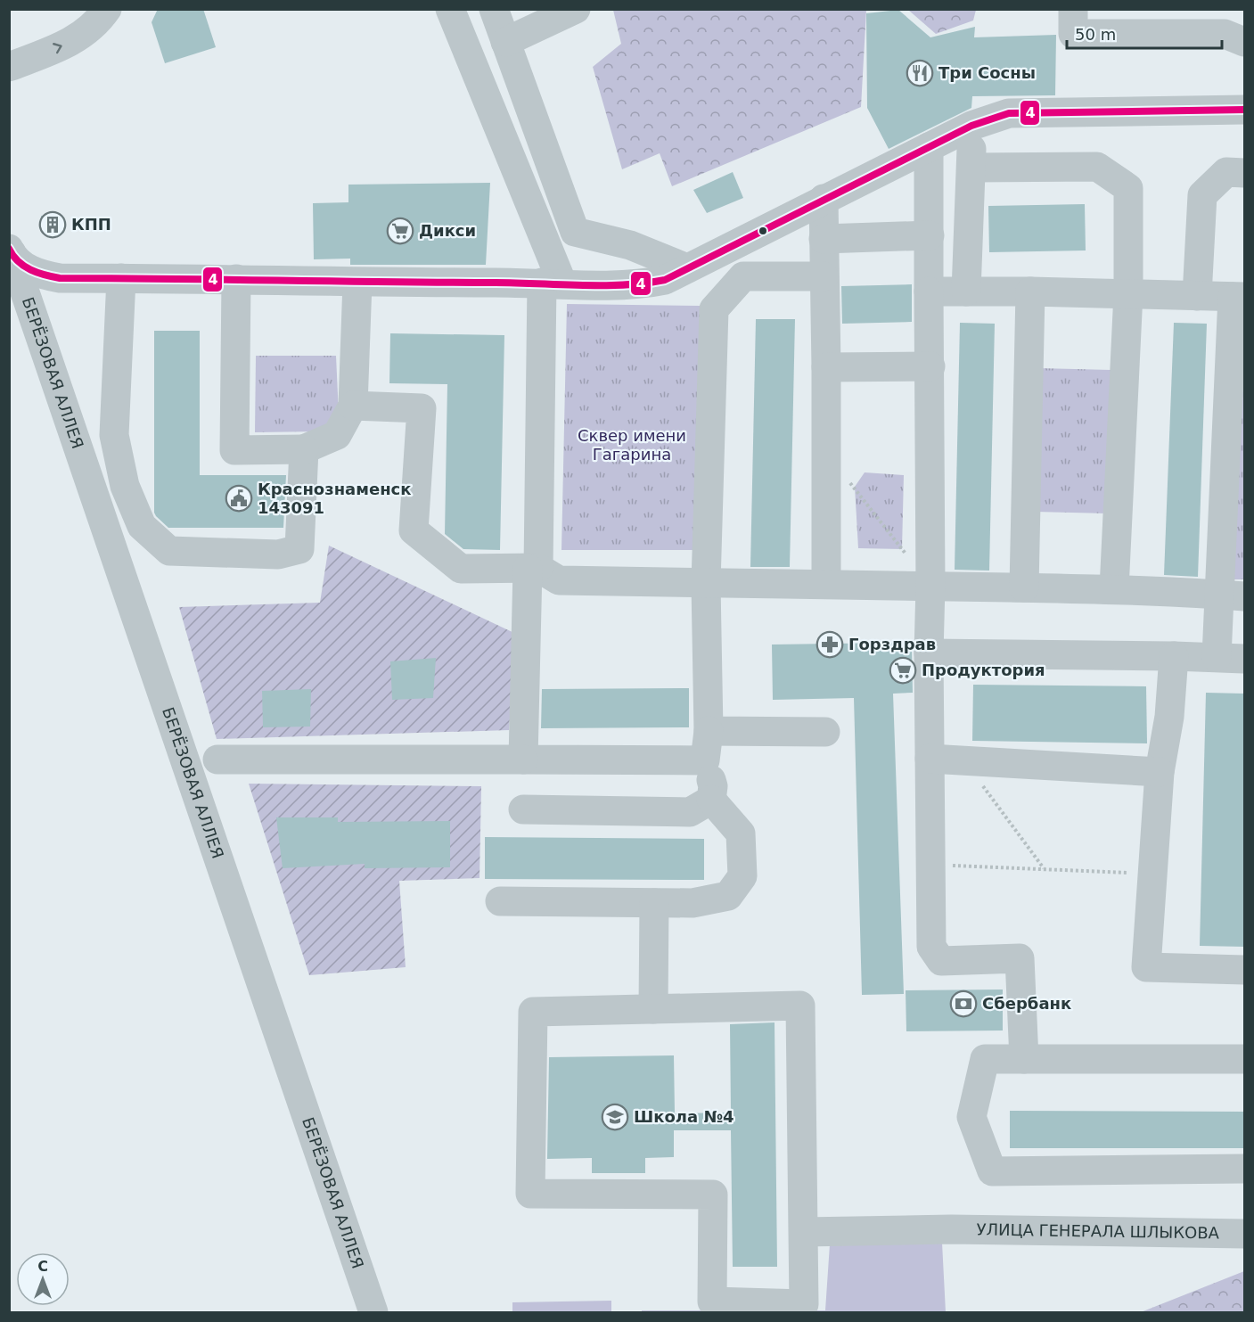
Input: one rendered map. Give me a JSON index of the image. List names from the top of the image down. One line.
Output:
{"streets":{"street":["БЕРЁЗОВАЯ АЛЛЕЯ","УЛИЦА ГЕНЕРАЛА ШЛЫКОВА"]},"parks":["Сквер имени Гагарина"],"places":{"restaurant":["Три Сосны"],"building":["КПП"],"supermarket":["Дикси","Продуктория"],"public building":["Краснознаменск 143091"],"pharmacy":["Горздрав"],"bank":["Сбербанк"],"school or university":["Школа №4"]},"lines":["transit line 4"],"scale_bar":"50 m","north":"top"}
